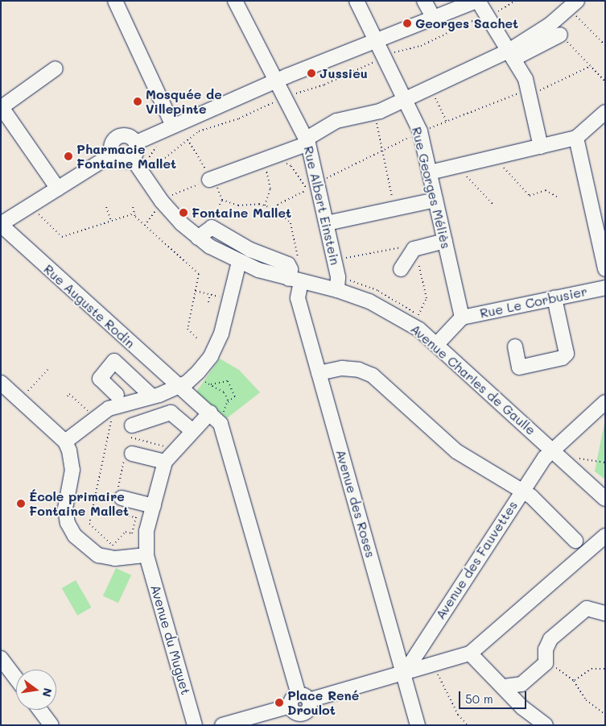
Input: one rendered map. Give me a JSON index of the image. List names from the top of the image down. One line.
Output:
{"streets":{"street":["Rue Georges Méliès","Rue Albert Einstein","Rue Le Corbusier","Rue Auguste Rodin","Avenue Charles de Gaulle","Avenue des Roses","Avenue des Fauvettes","Avenue du Muguet"]},"crossings":[["Rue Georges Méliès","Rue Le Corbusier"],["Rue Albert Einstein","Avenue Charles de Gaulle"],["Avenue Charles de Gaulle","Avenue des Roses"],["Avenue Charles de Gaulle","Avenue des Fauvettes"],["Avenue des Roses","Avenue des Fauvettes"]],"places":["Georges Sachet","Jussieu","Mosquée de Villepinte","Pharmacie Fontaine Mallet","Fontaine Mallet","École primaire Fontaine Mallet","Place René Droulot"],"scale_bar":"50 m","north":"right"}
